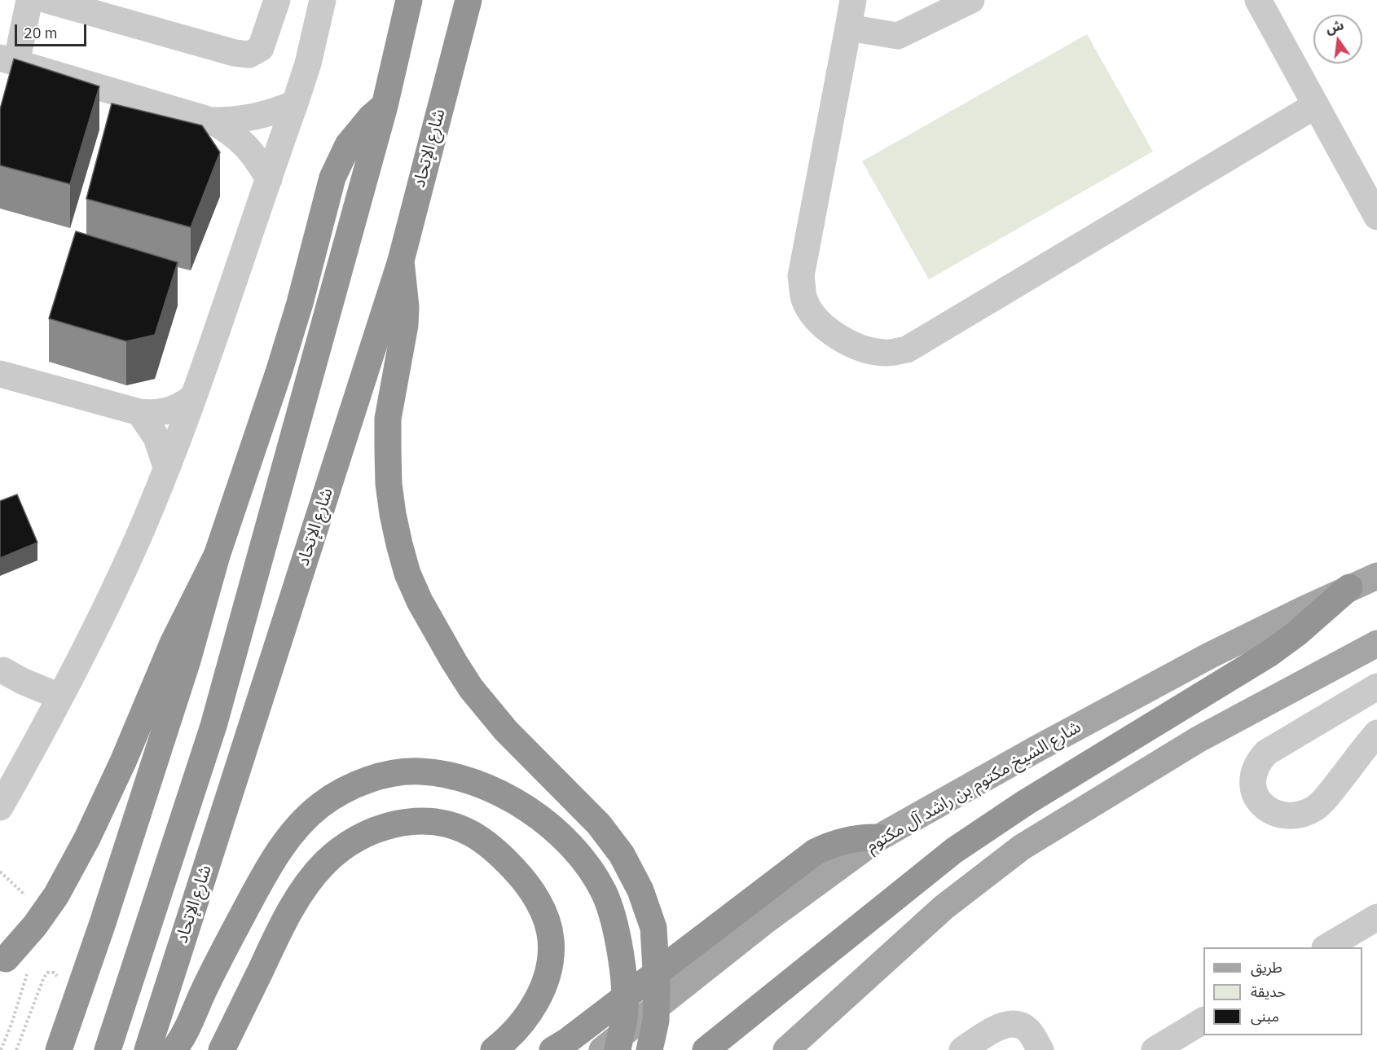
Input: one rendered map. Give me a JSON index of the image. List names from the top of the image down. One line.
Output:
{"streets":{"highway":["شارع الإتحاد"],"main road":["شارع الشيخ مكتوم بن راشد آل مكتوم"]},"legend":["طريق","حديقة","مبنى"],"scale_bar":"20 m","north":"top"}
